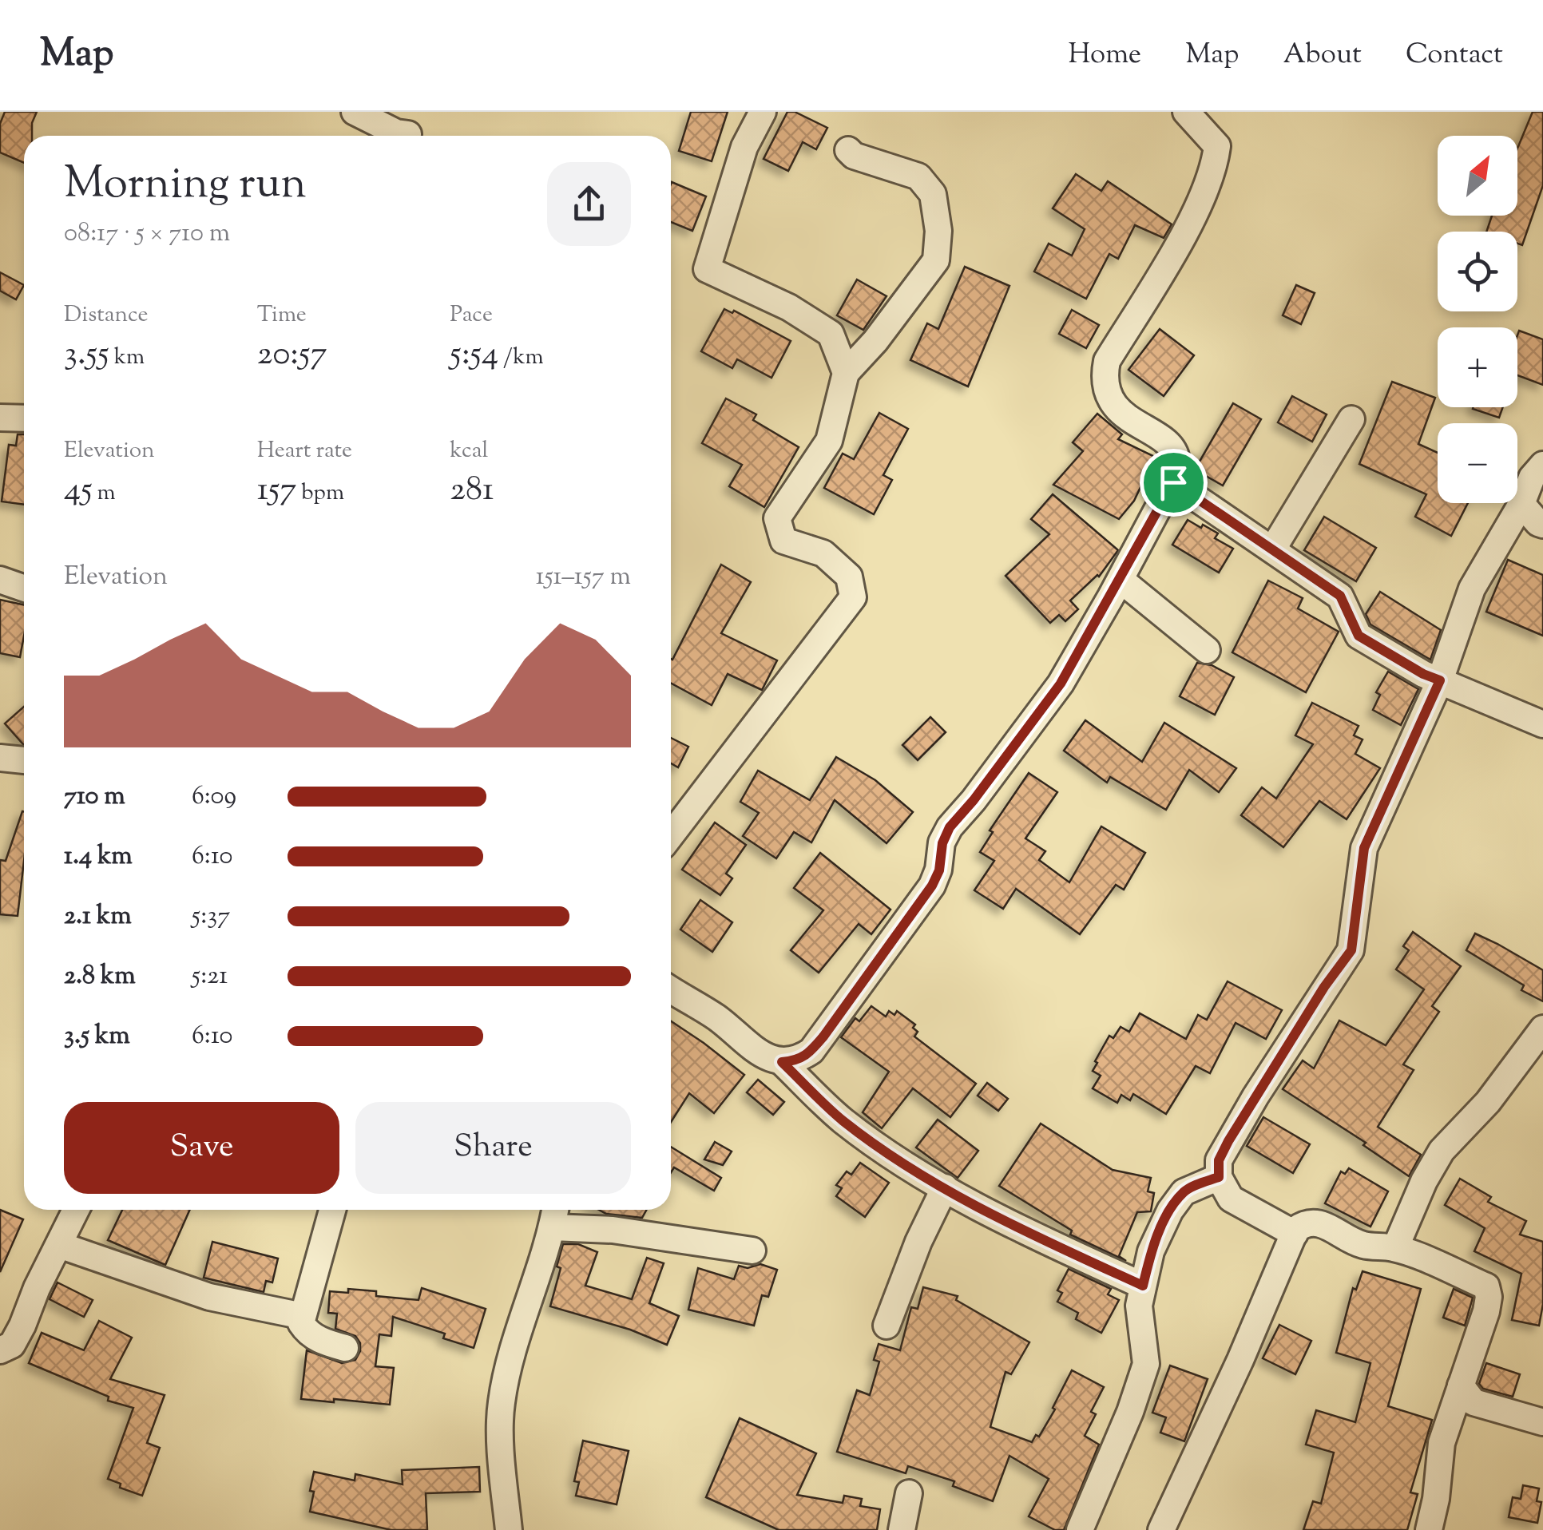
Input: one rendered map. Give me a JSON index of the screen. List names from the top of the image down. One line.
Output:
{"north":"top right","page":{"header":"Map","nav":["Home","Map","About","Contact"],"map_buttons":["+","−"],"heading":["Morning run","08:17 · 5 × 710 m"],"stats":[["Distance","3.55 km"],["Time","20:57"],["Pace","5:54 /km"],["Elevation","45 m"],["Heart rate","157 bpm"],["kcal","281"]],"chart":["Elevation","151–157 m"],"list":[{"name":"710 m","note":"6:09"},{"name":"1.4 km","note":"6:10"},{"name":"2.1 km","note":"5:37"},{"name":"2.8 km","note":"5:21"},{"name":"3.5 km","note":"6:10"}],"buttons":["Save","Share"]}}
